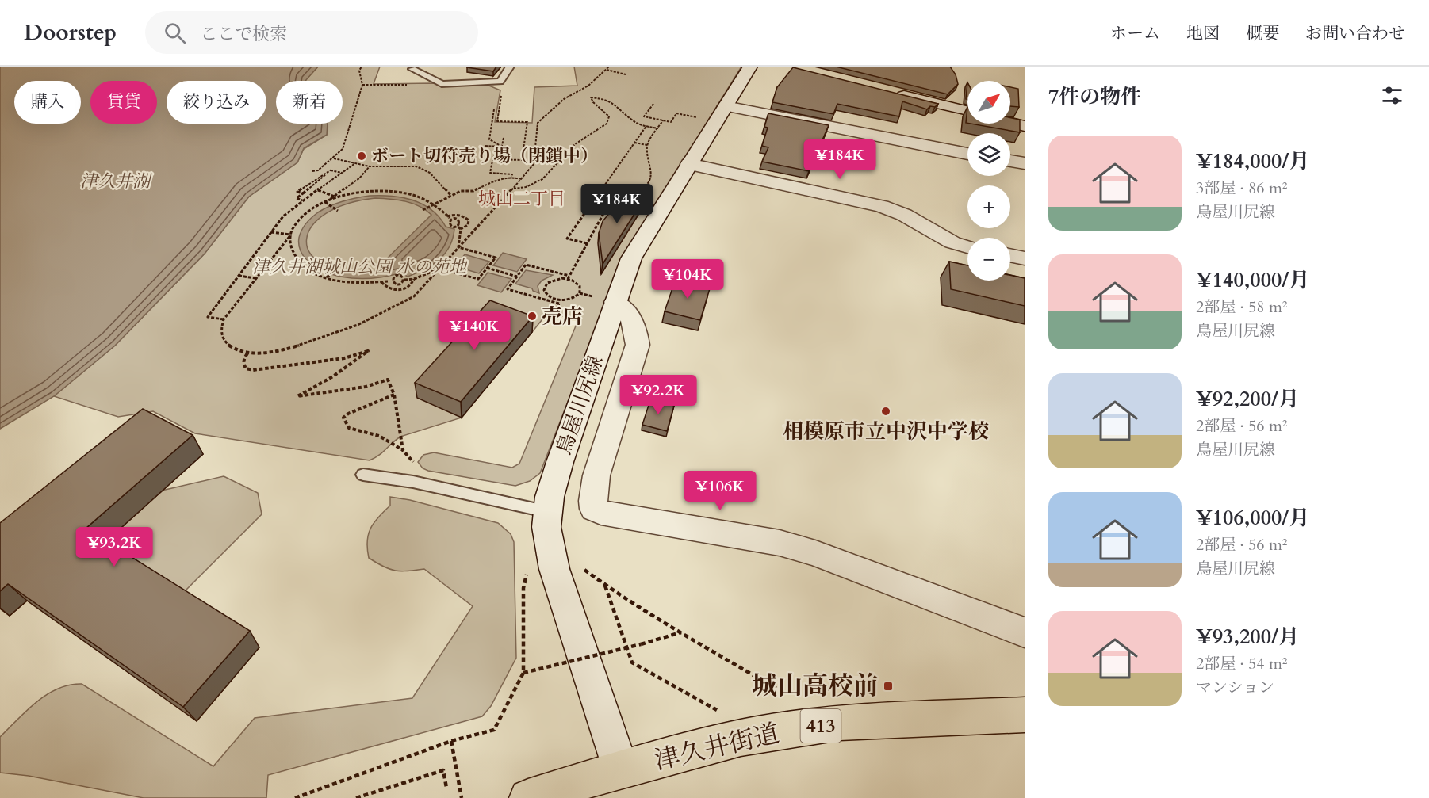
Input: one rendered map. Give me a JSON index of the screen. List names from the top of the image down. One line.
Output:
{"streets":{"highway":["413","津久井街道"],"street":["鳥屋川尻線"]},"crossings":[["鳥屋川尻線","津久井街道"]],"districts":["城山二丁目"],"water":["津久井湖"],"parks":["津久井湖城山公園 水の苑地"],"places":{"other":["ボート切符売り場（閉鎖中）","売店","相模原市立中沢中学校"],"transit":["城山高校前"]},"north":"top right","page":{"header":"Doorstep","search":"ここで検索","nav":["ホーム","地図","概要","お問い合わせ"],"heading":"7件の物件","map_buttons":["+","−"],"chip":["購入","賃貸","絞り込み","新着"],"list":[{"name":"¥184,000/月","note":"3部屋 · 86 m² · 鳥屋川尻線"},{"name":"¥140,000/月","note":"2部屋 · 58 m² · 鳥屋川尻線"},{"name":"¥92,200/月","note":"2部屋 · 56 m² · 鳥屋川尻線"},{"name":"¥106,000/月","note":"2部屋 · 56 m² · 鳥屋川尻線"},{"name":"¥93,200/月","note":"2部屋 · 54 m² · マンション"}],"price":["¥184K","¥184K","¥104K","¥140K","¥92.2K","¥106K","¥93.2K"]}}
